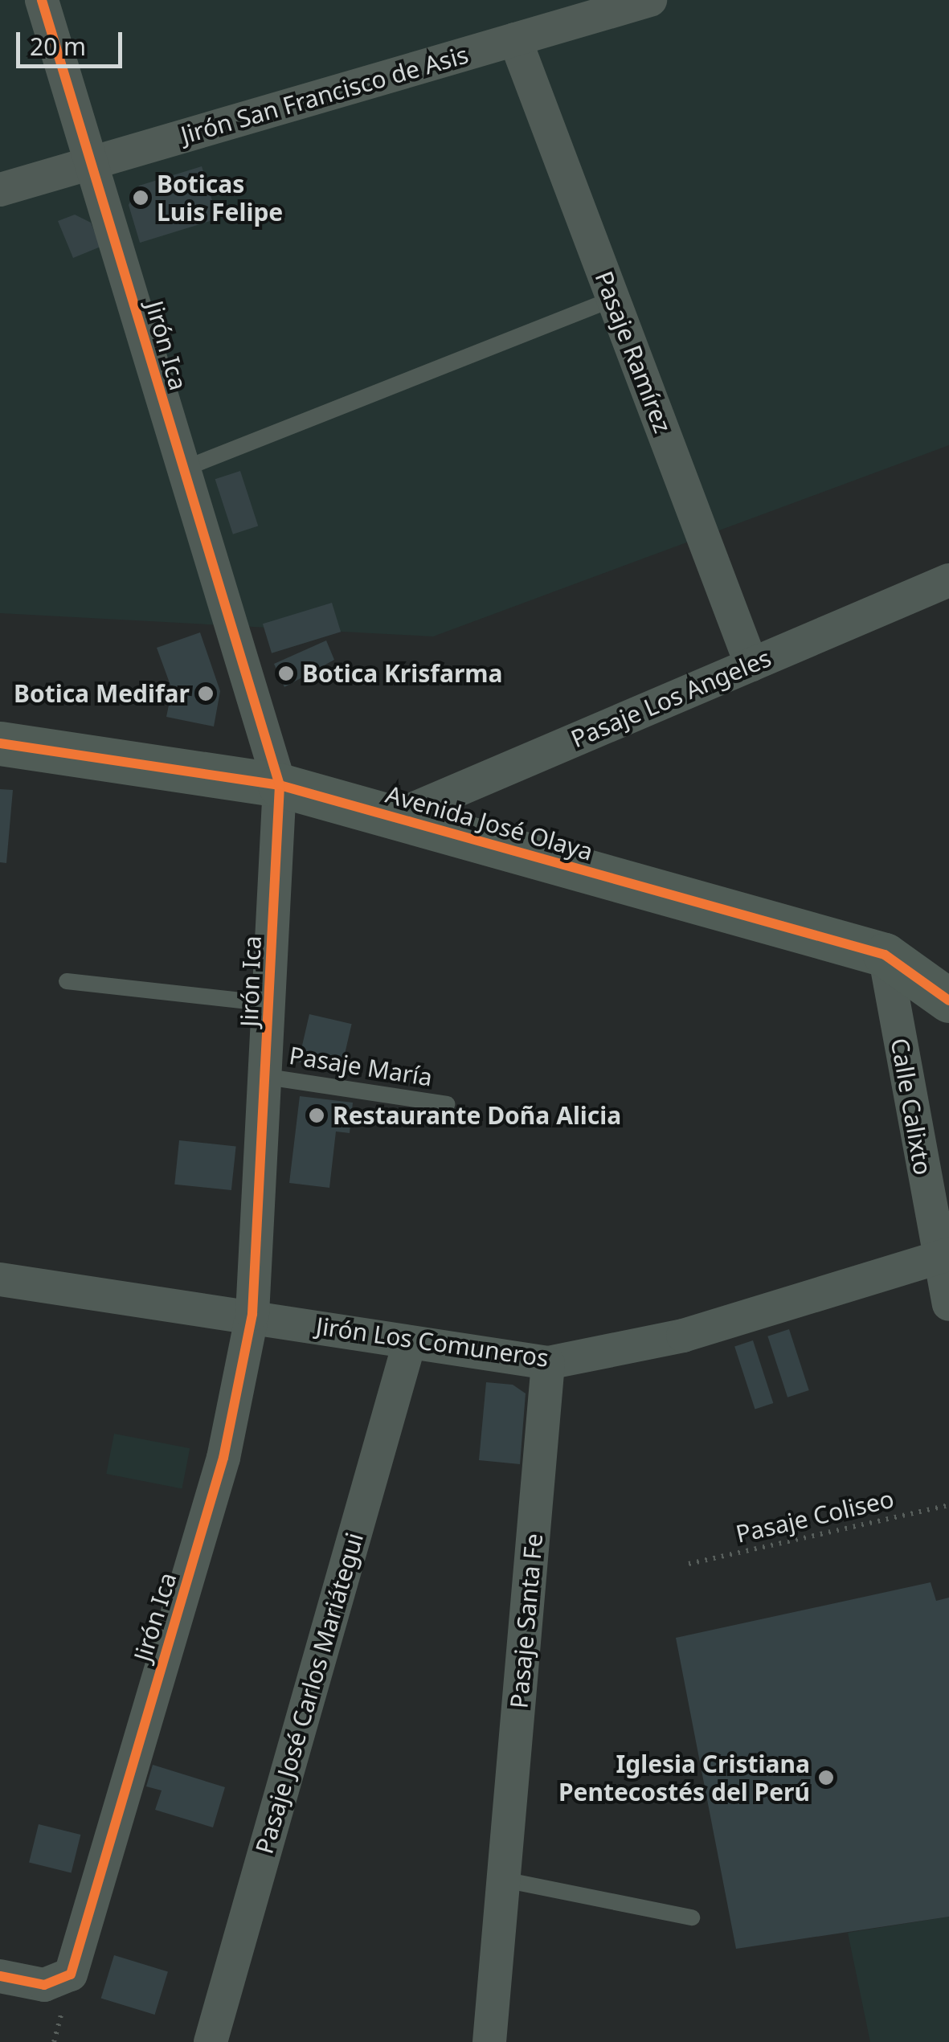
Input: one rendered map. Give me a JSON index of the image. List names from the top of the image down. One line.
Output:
{"streets":{"street":["Jirón San Francisco de Asis","Jirón Ica","Pasaje Ramírez","Pasaje Los Angeles","Avenida José Olaya","Calle Calixto","Jirón Los Comuneros","Pasaje Santa Fe","Pasaje José Carlos Mariátegui"],"lane":["Pasaje María"],"path":["Pasaje Coliseo"]},"crossings":[["Jirón San Francisco de Asis","Jirón Ica"],["Jirón San Francisco de Asis","Pasaje Ramírez"],["Jirón Ica","Avenida José Olaya"],["Jirón Ica","Pasaje María"],["Jirón Ica","Jirón Los Comuneros"],["Pasaje Ramírez","Pasaje Los Angeles"],["Pasaje Los Angeles","Avenida José Olaya"],["Avenida José Olaya","Calle Calixto"],["Calle Calixto","Jirón Los Comuneros"],["Jirón Los Comuneros","Pasaje Santa Fe"],["Jirón Los Comuneros","Pasaje José Carlos Mariátegui"]],"places":["Boticas Luis Felipe","Botica Krisfarma","Botica Medifar","Restaurante Doña Alicia","Iglesia Cristiana Pentecostés del Perú"],"scale_bar":"20 m"}
